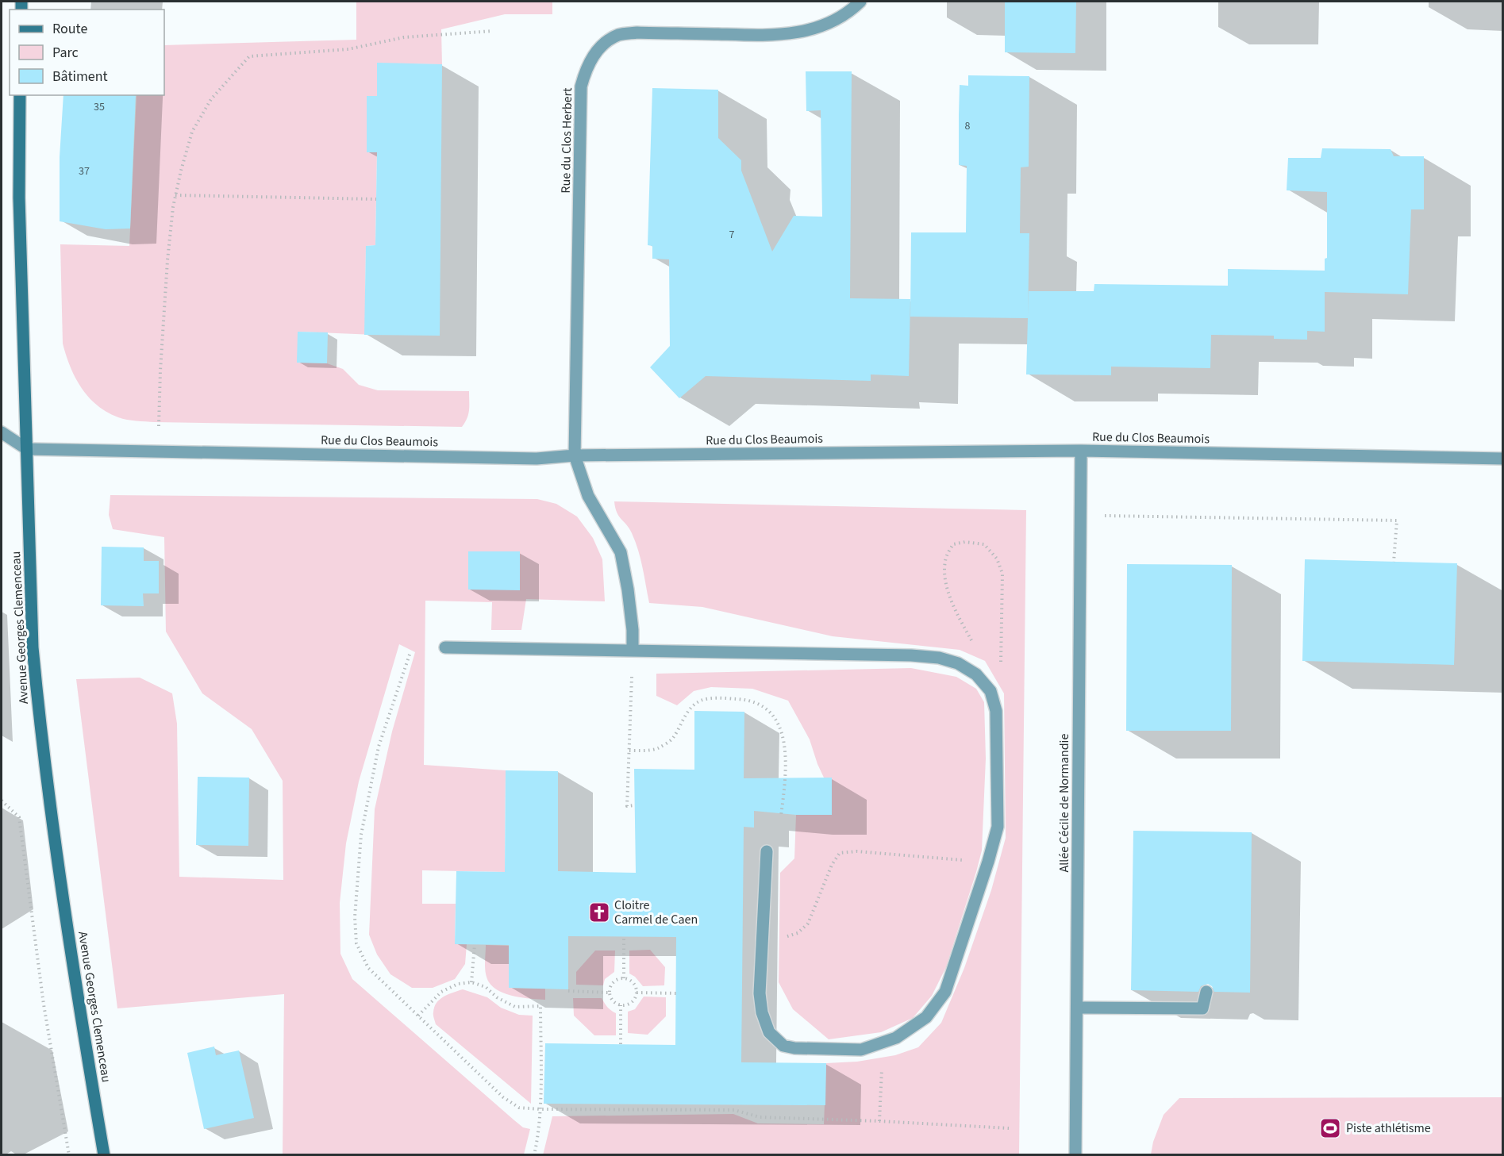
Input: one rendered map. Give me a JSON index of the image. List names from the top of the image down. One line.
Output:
{"streets":{"main road":["Avenue Georges Clemenceau"],"street":["Rue du Clos Herbert","Rue du Clos Beaumois","Allée Cécile de Normandie"]},"crossings":[["Rue du Clos Herbert","Rue du Clos Beaumois"],["Rue du Clos Beaumois","Avenue Georges Clemenceau"],["Rue du Clos Beaumois","Allée Cécile de Normandie"]],"places":{"church":["Cloitre Carmel de Caen"],"sports":["Piste athlétisme"]},"house_numbers":["35","8","37","7"],"legend":["Route","Parc","Bâtiment"]}
